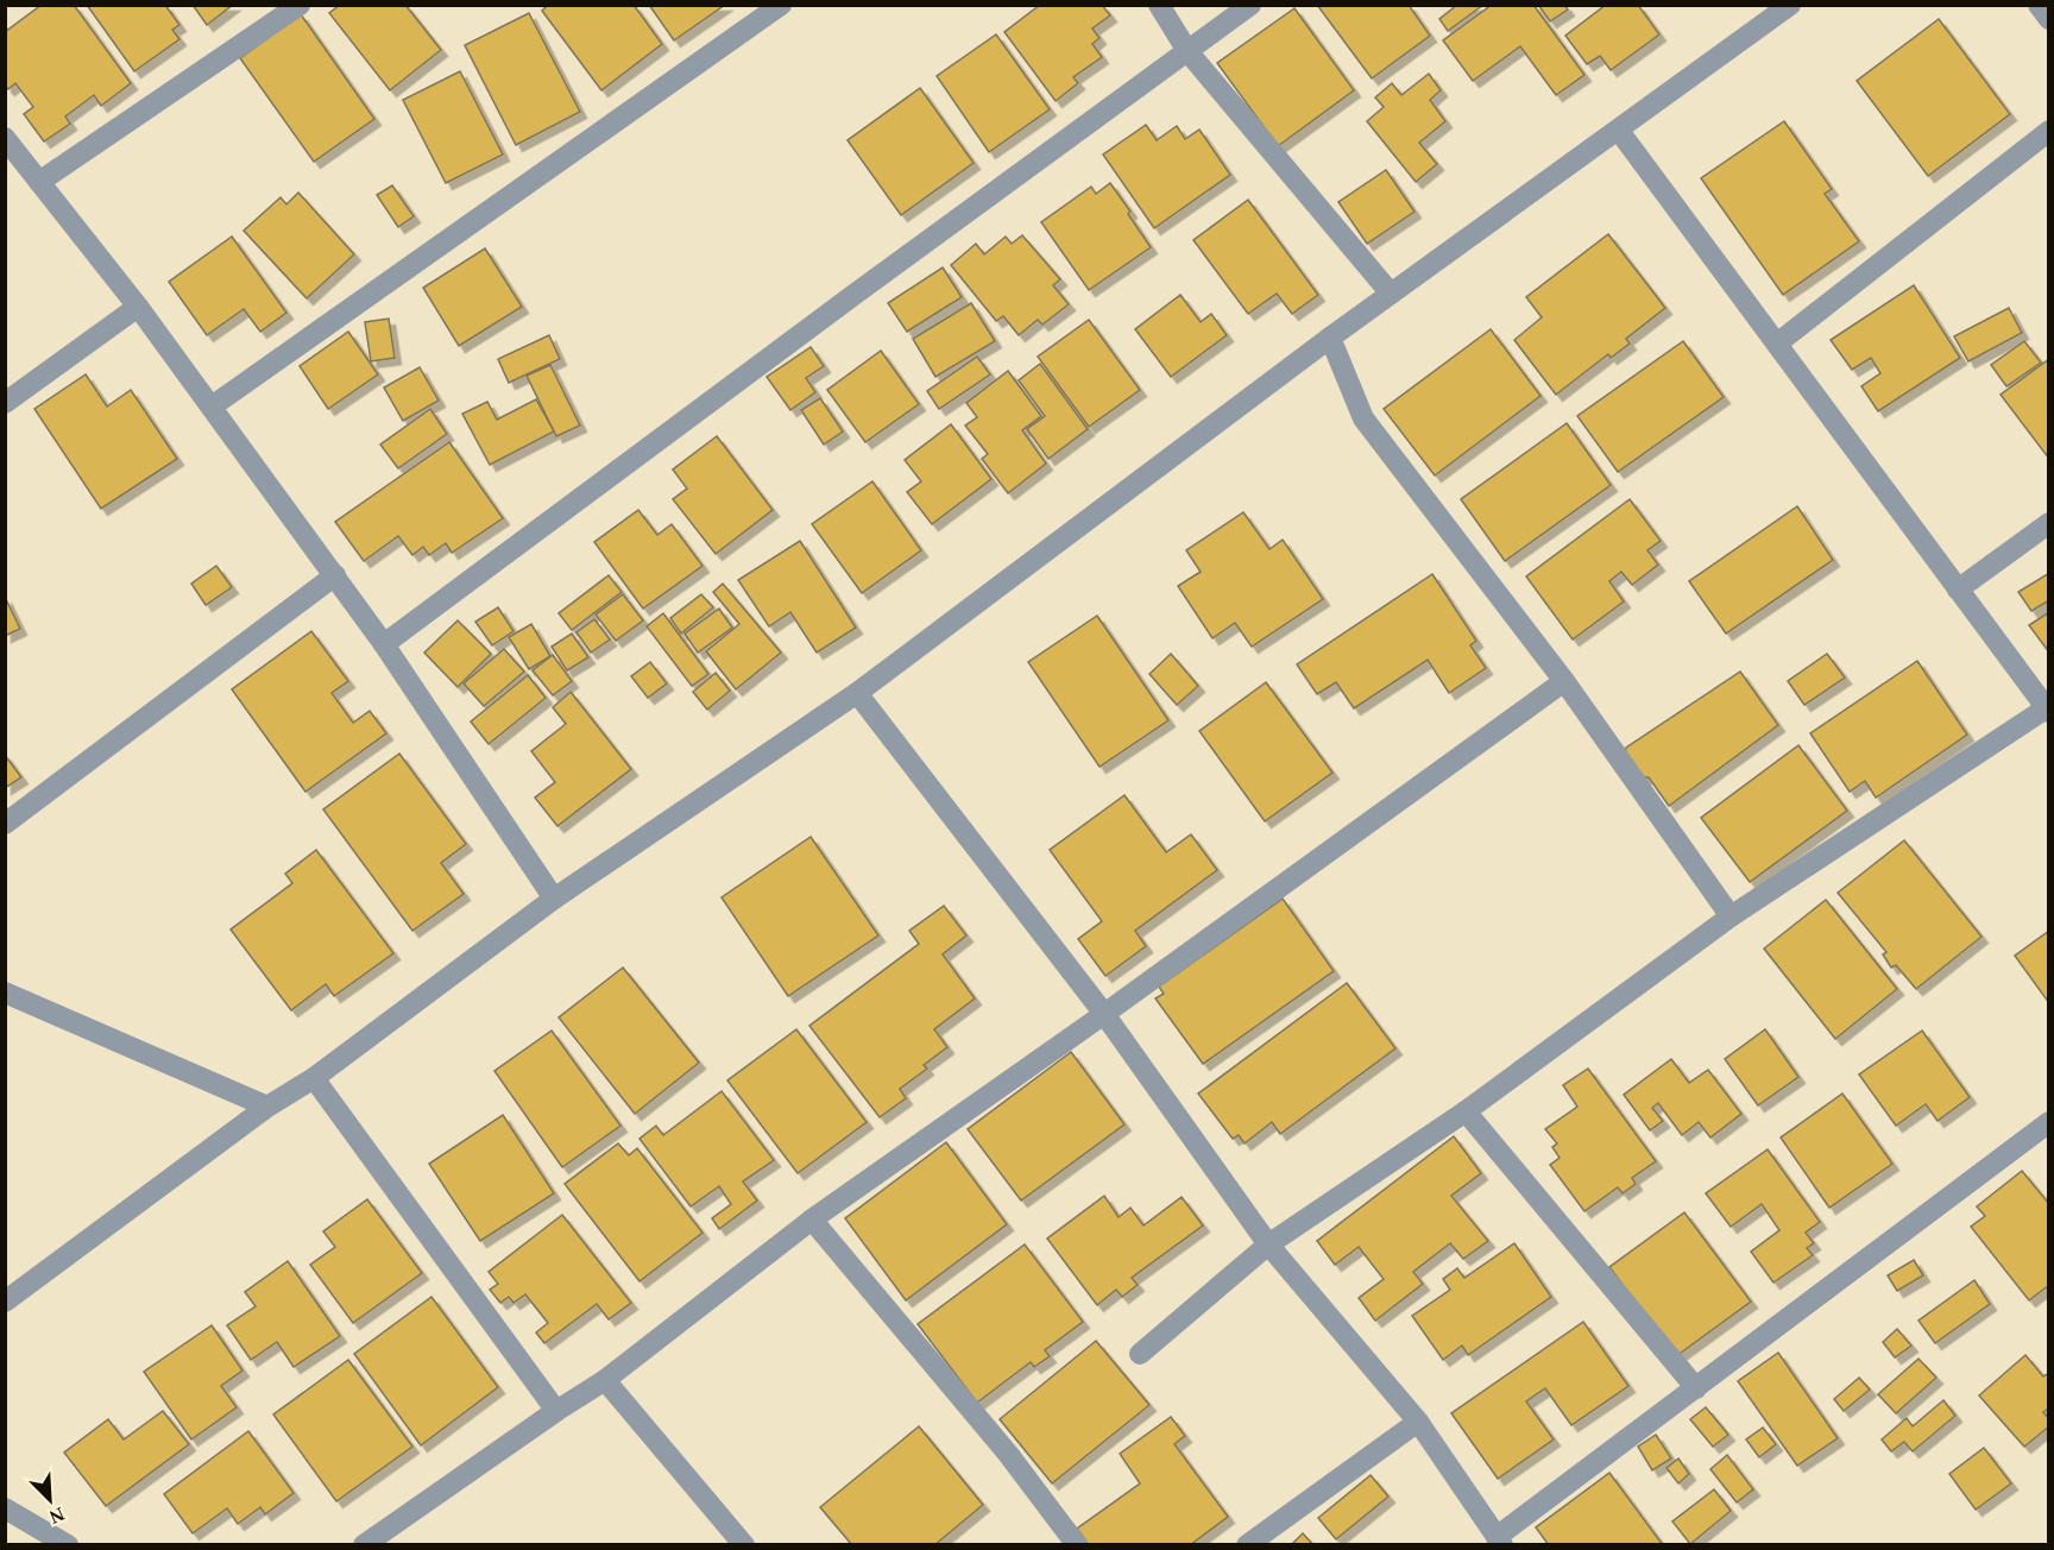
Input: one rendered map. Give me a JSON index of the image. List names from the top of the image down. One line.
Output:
{"north":"bottom right"}
